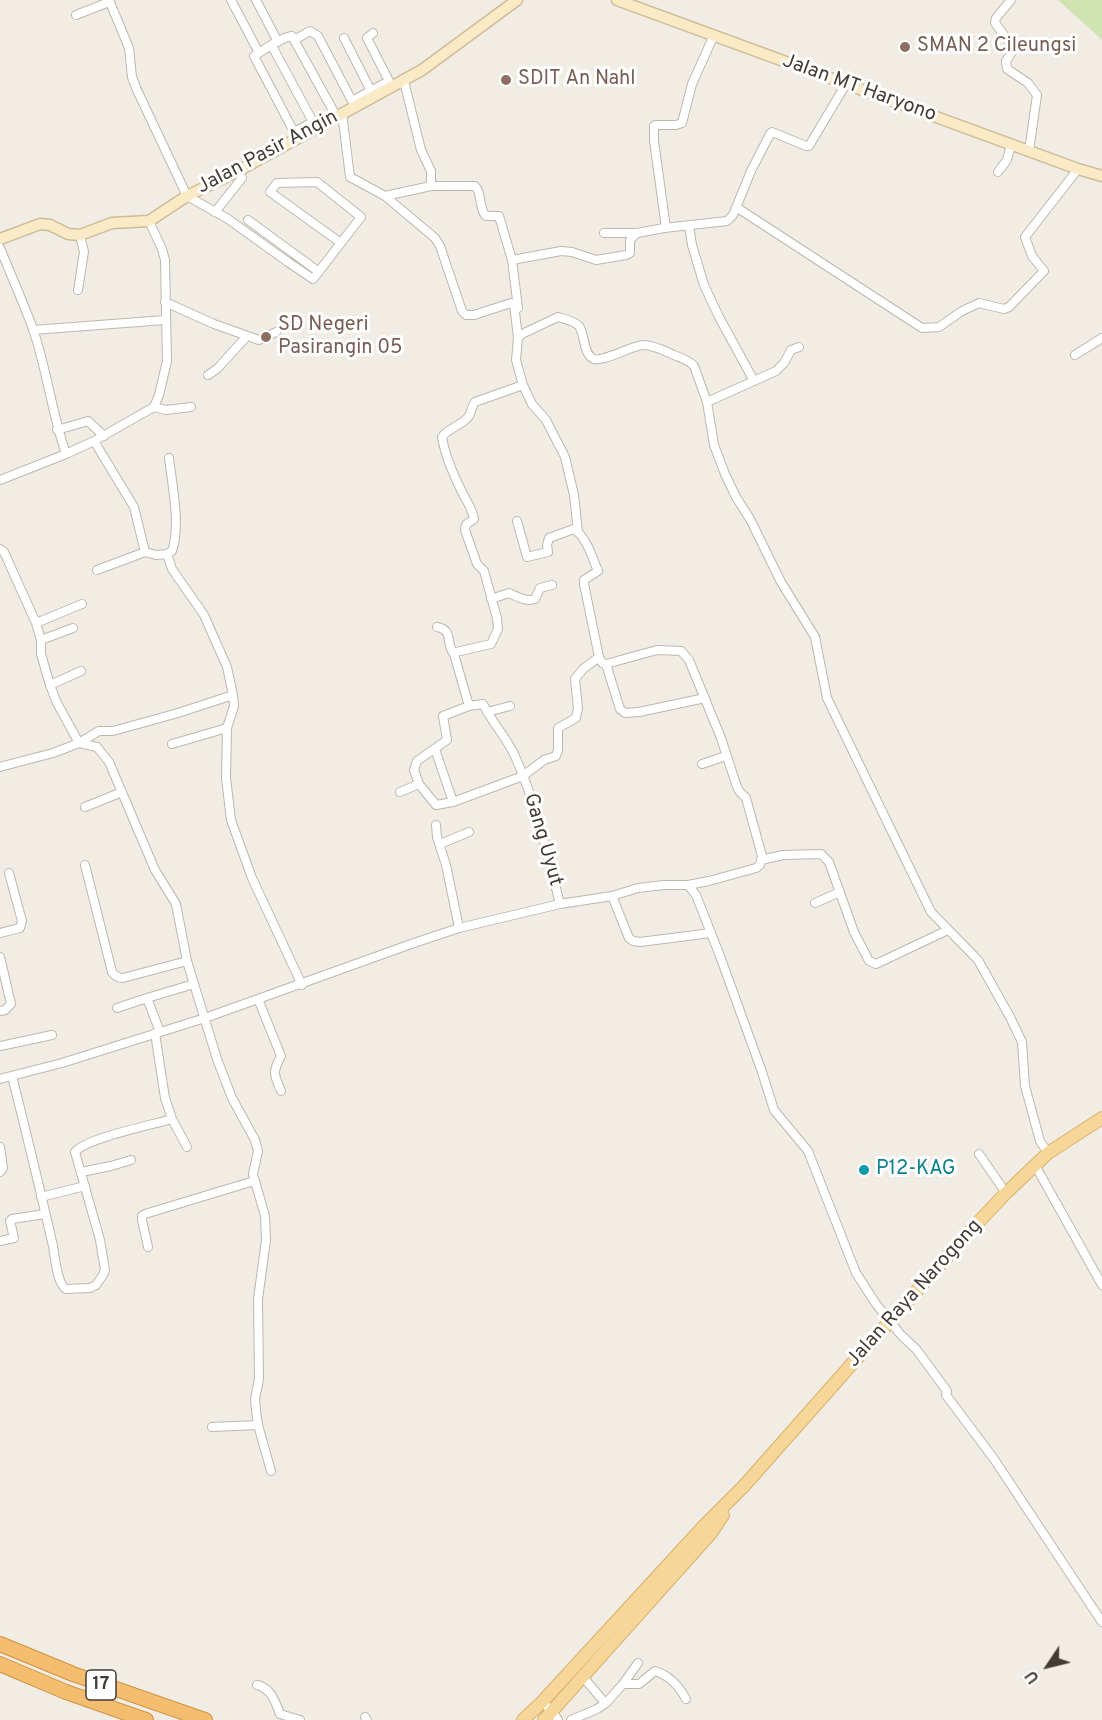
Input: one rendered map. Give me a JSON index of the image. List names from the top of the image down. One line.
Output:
{"streets":{"highway":["17"],"main road":["Jalan Raya Narogong"],"street":["Jalan MT Haryono","Jalan Pasir Angin","Gang Uyut"]},"places":["SMAN 2 Cileungsi","SDIT An Nahl","SD Negeri Pasirangin 05","P12-KAG"],"north":"bottom left"}
